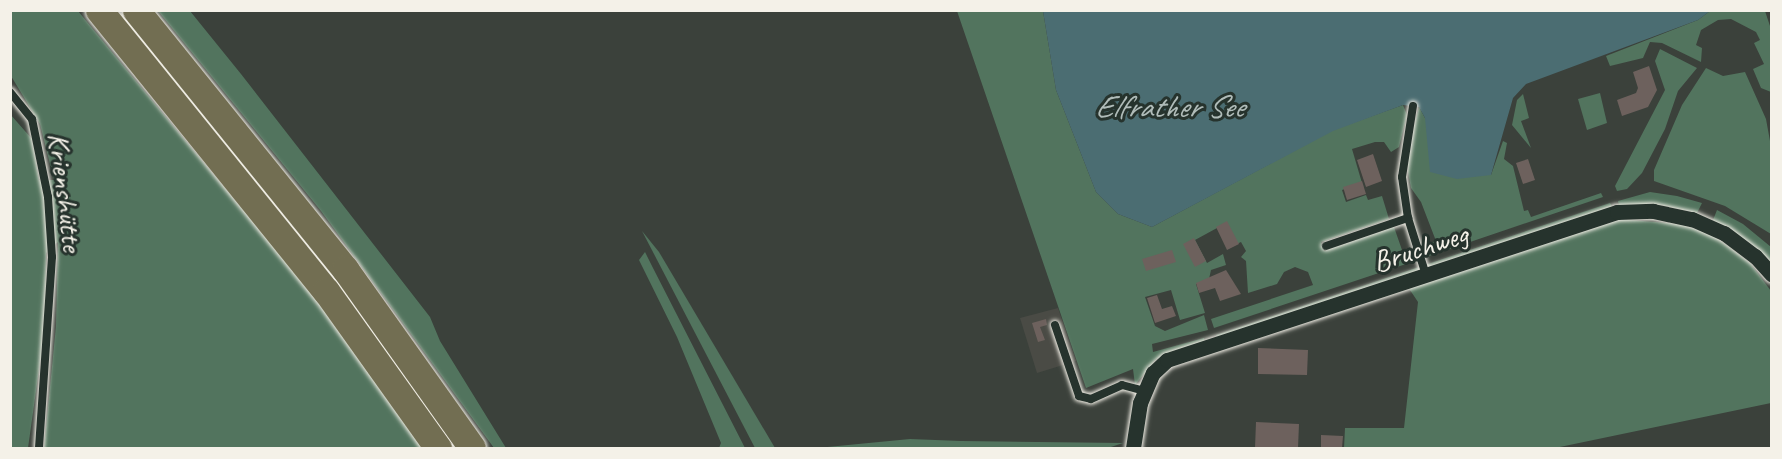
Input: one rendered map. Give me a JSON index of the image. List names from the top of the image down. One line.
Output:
{"streets":{"street":["Bruchweg"],"lane":["Krienshütte"]},"water":["Elfrather See"]}
